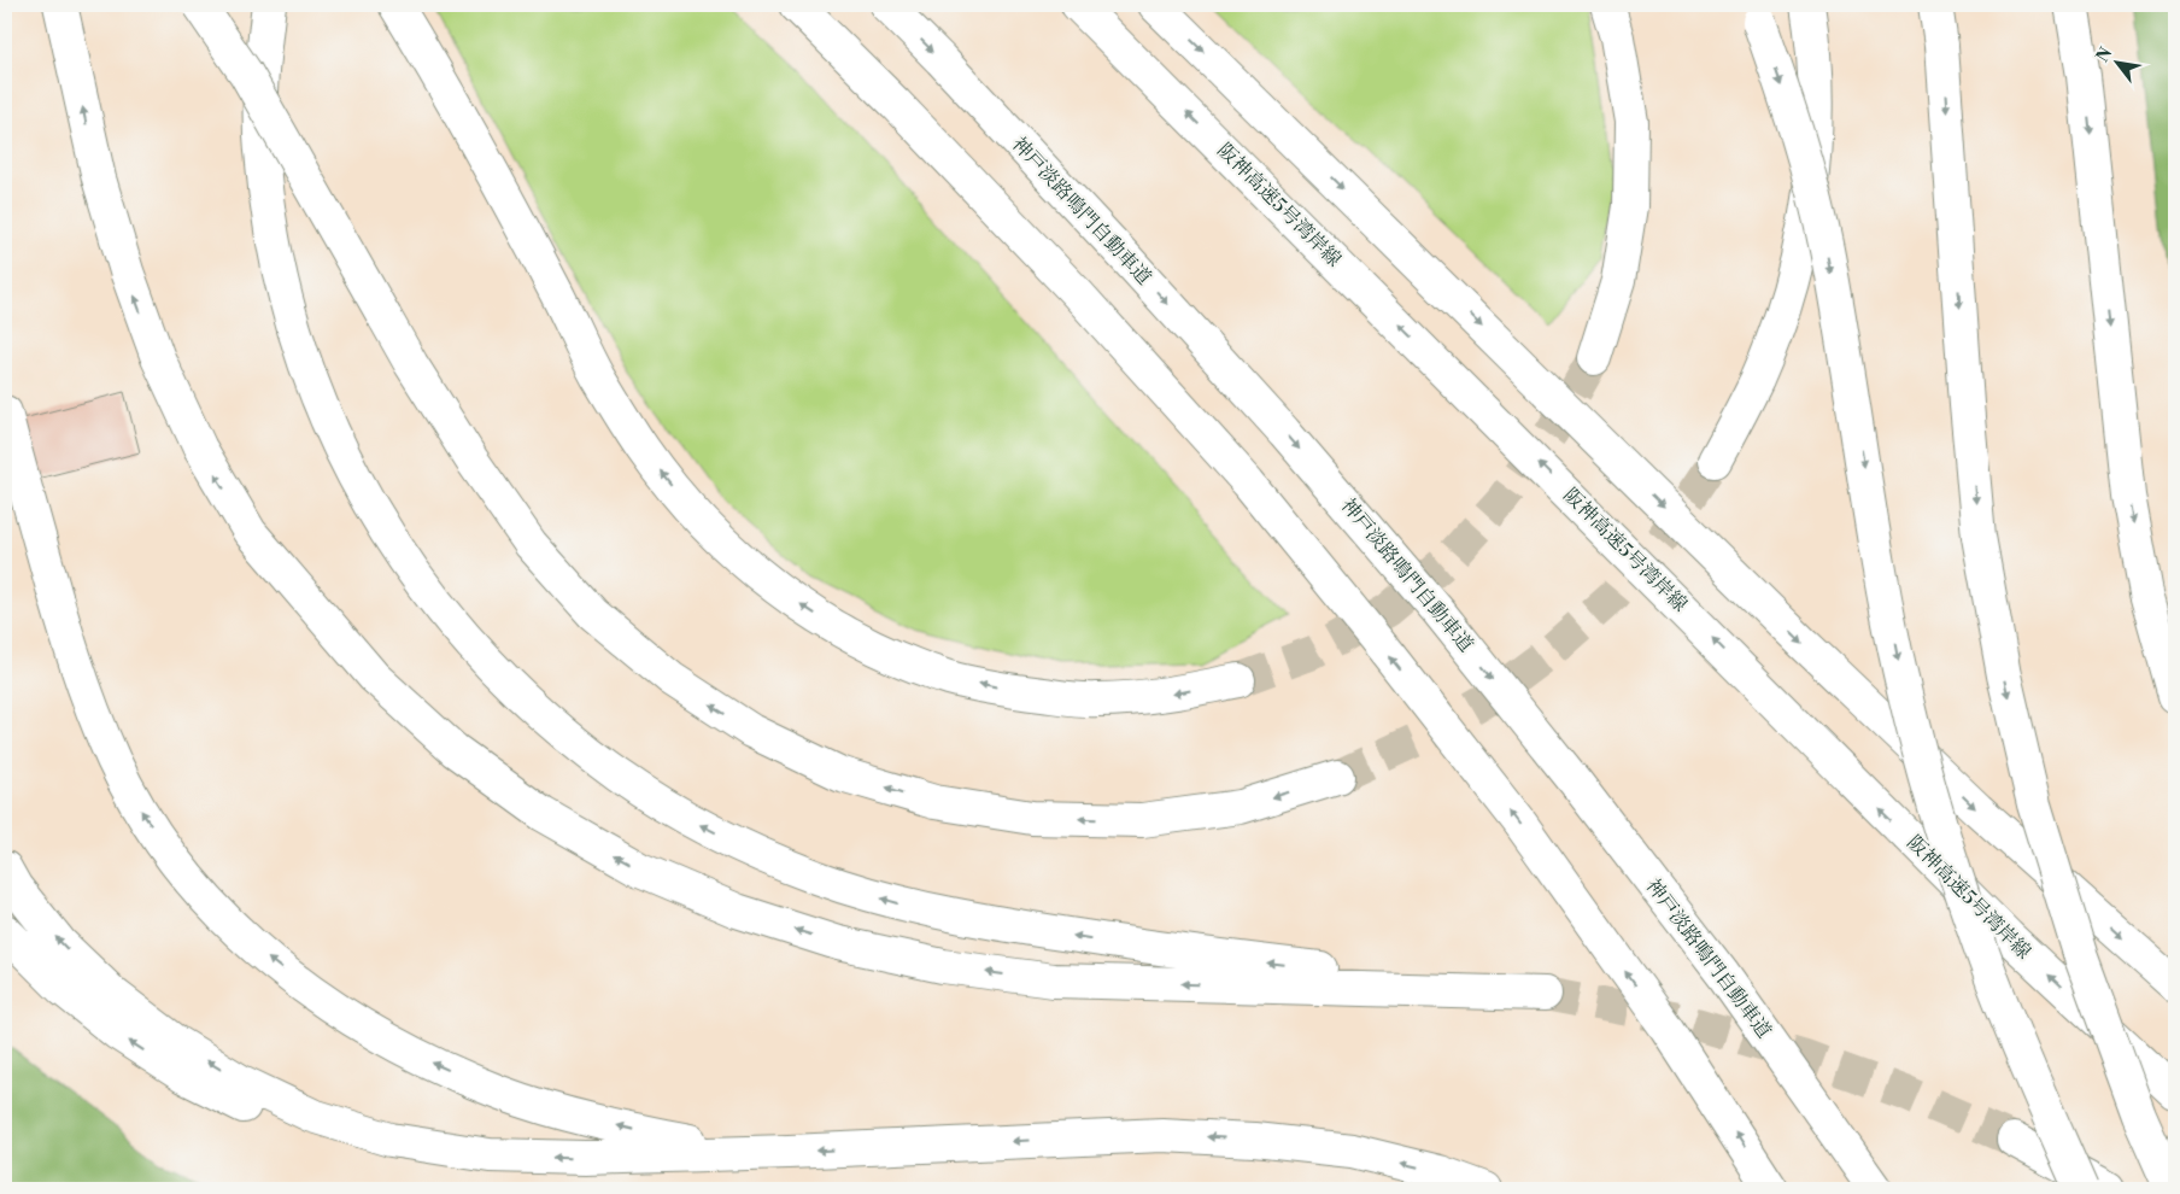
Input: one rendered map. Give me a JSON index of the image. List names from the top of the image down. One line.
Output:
{"streets":{"highway":["阪神高速5号湾岸線","神戸淡路鳴門自動車道"]},"north":"top left"}
